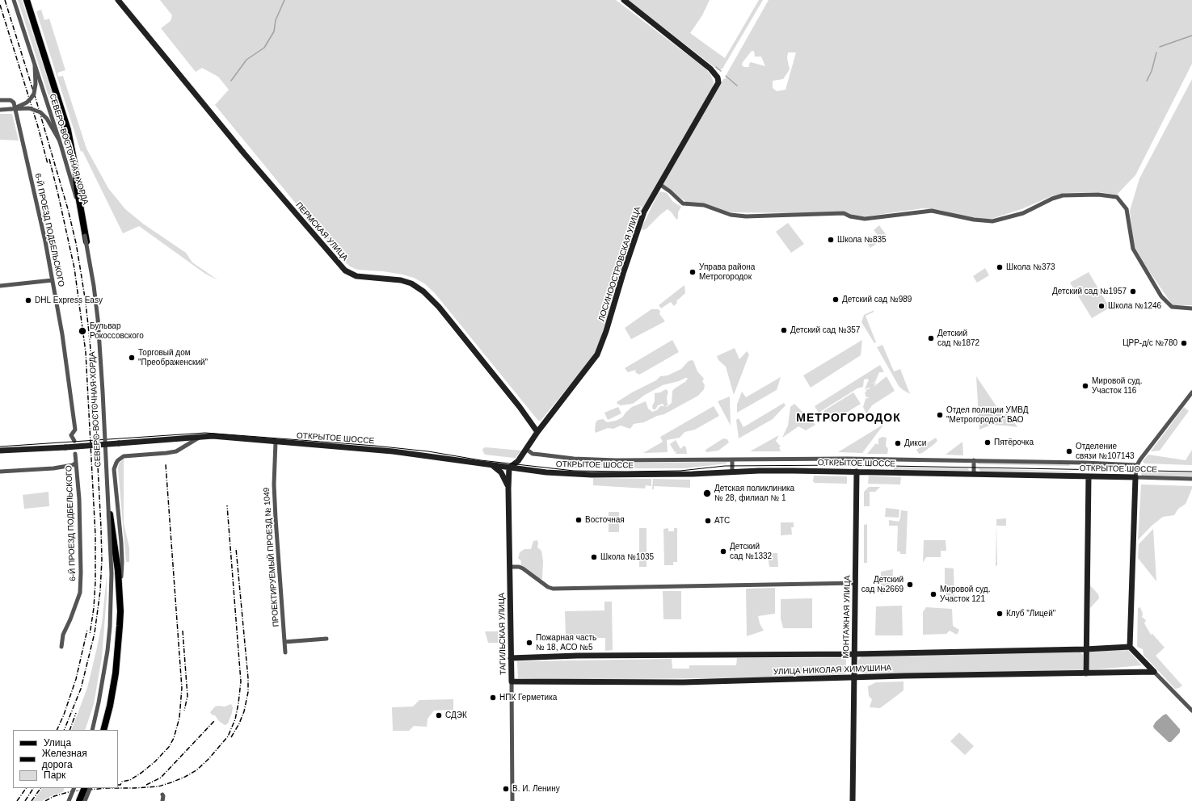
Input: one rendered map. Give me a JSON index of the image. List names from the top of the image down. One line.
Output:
{"streets":{"main road":["СЕВЕРО-ВОСТОЧНАЯ ХОРДА"],"street":["6-Й ПРОЕЗД ПОДБЕЛЬСКОГО","ПЕРМСКАЯ УЛИЦА","ЛОСИНООСТРОВСКАЯ УЛИЦА","ОТКРЫТОЕ ШОССЕ","ПРОЕКТИРУЕМЫЙ ПРОЕЗД № 1049","МОНТАЖНАЯ УЛИЦА","ТАГИЛЬСКАЯ УЛИЦА","УЛИЦА НИКОЛАЯ ХИМУШИНА"]},"crossings":[["ПЕРМСКАЯ УЛИЦА","ЛОСИНООСТРОВСКАЯ УЛИЦА"],["ЛОСИНООСТРОВСКАЯ УЛИЦА","ОТКРЫТОЕ ШОССЕ"],["ЛОСИНООСТРОВСКАЯ УЛИЦА","ТАГИЛЬСКАЯ УЛИЦА"],["ОТКРЫТОЕ ШОССЕ","ПРОЕКТИРУЕМЫЙ ПРОЕЗД № 1049"],["ОТКРЫТОЕ ШОССЕ","МОНТАЖНАЯ УЛИЦА"],["ОТКРЫТОЕ ШОССЕ","ТАГИЛЬСКАЯ УЛИЦА"],["МОНТАЖНАЯ УЛИЦА","УЛИЦА НИКОЛАЯ ХИМУШИНА"],["ТАГИЛЬСКАЯ УЛИЦА","УЛИЦА НИКОЛАЯ ХИМУШИНА"]],"districts":["МЕТРОГОРОДОК"],"places":["Школа №835","Школа №373","Управа района Метрогородок","Детский сад №1957","Детский сад №989","DHL Express Easy","Школа №1246","Детский сад №357","Бульвар Рокоссовского","Детский сад №1872","ЦРР-д/с №780","Торговый дом \"Преображенский\"","Мировой суд. Участок 116","Отдел полиции УМВД \"Метрогородок\" ВАО","Пятёрочка","Дикси","Отделение связи №107143","Детская поликлиника № 28, филиал № 1","Восточная","АТС","Детский сад №1332","Школа №1035","Детский сад №2669","Мировой суд. Участок 121","Клуб \"Лицей\"","Пожарная часть № 18, АСО №5","НПК Герметика","СДЭК","В. И. Ленину"],"legend":["Улица","Железная дорога","Парк"]}
